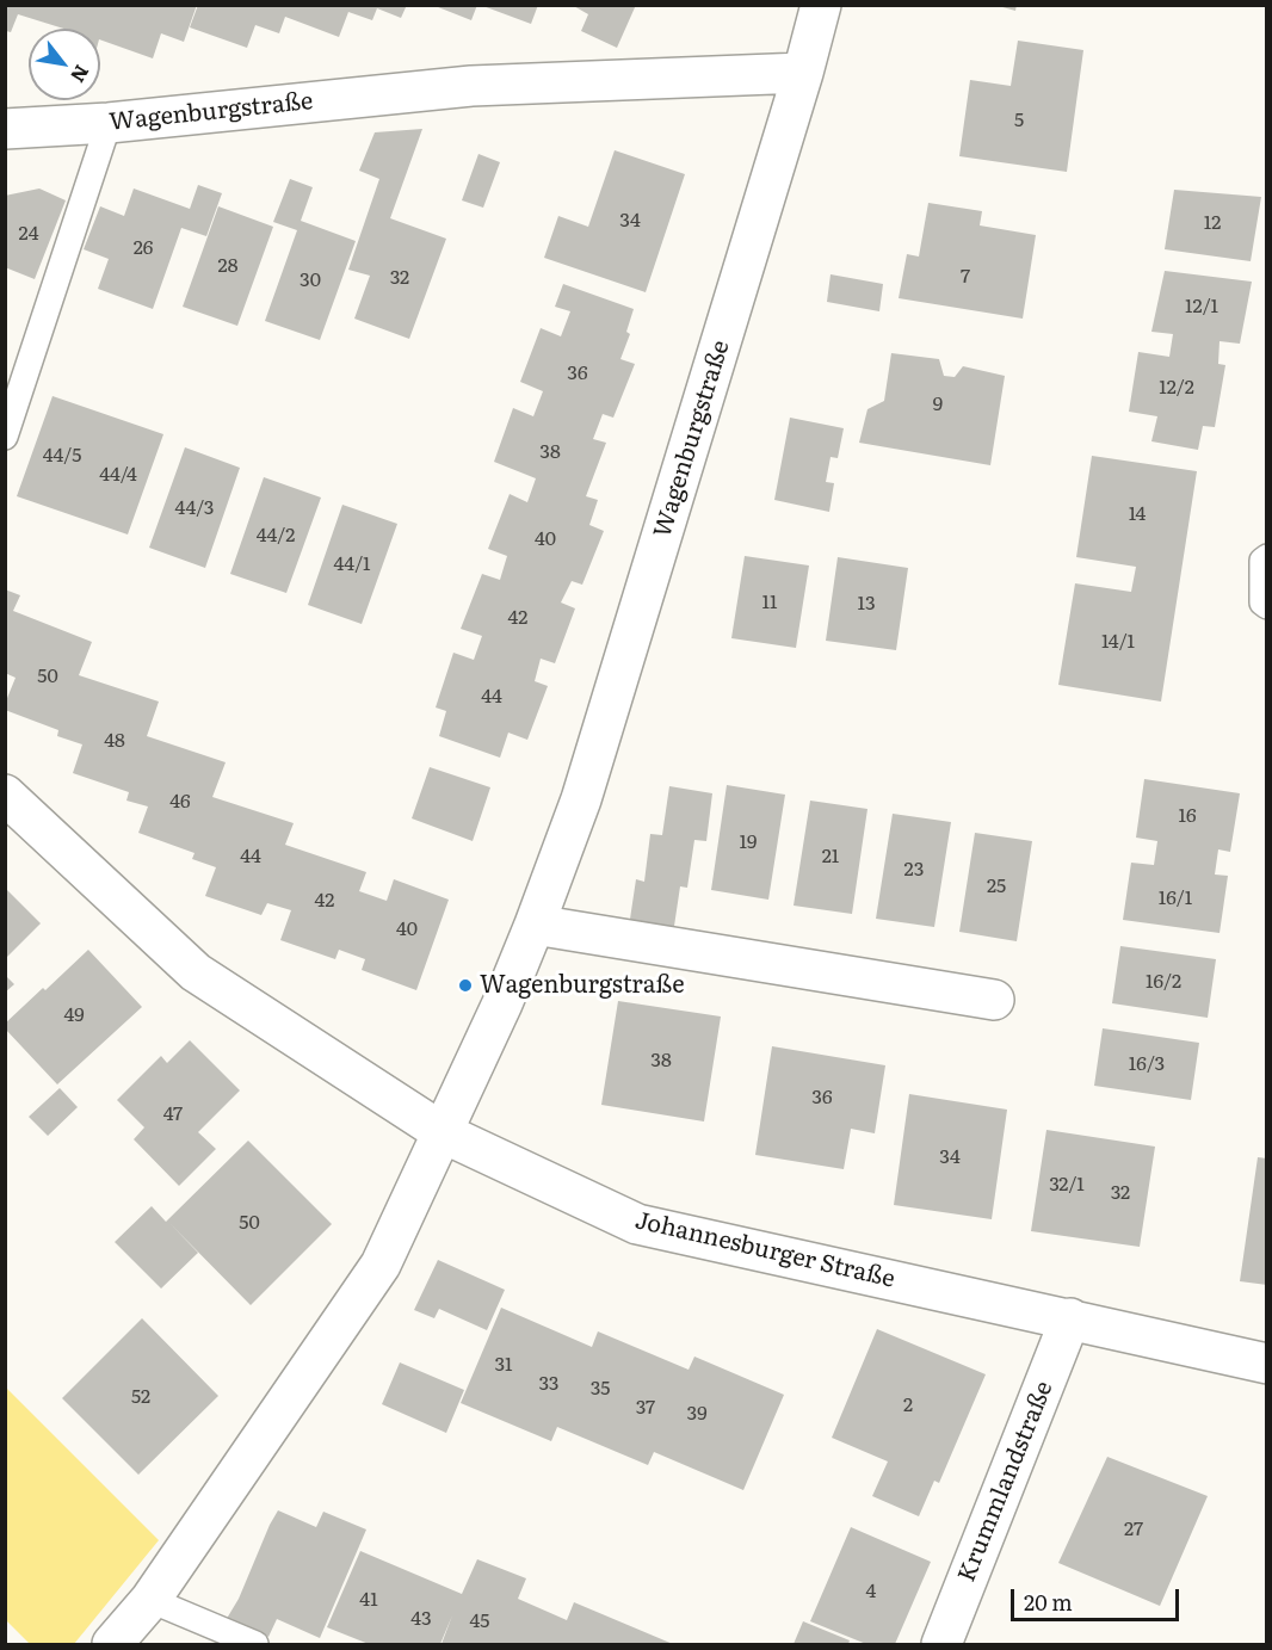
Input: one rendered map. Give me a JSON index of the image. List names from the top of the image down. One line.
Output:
{"streets":{"street":["Wagenburgstraße","Johannesburger Straße","Krummlandstraße"]},"crossings":[["Wagenburgstraße","Johannesburger Straße"],["Johannesburger Straße","Krummlandstraße"]],"places":["Wagenburgstraße"],"house_numbers":["5","34","12","24","26","28","7","32","30","12/1","36","12/2","9","38","44/5","44/4","44/3","14","44/2","40","44/1","11","13","42","14/1","50","44","48","46","16","19","44","21","23","25","16/1","42","40","16/2","49","38","16/3","36","47","34","32/1","32","50","31","33","35","52","2","37","39","27","4","41","43","45"],"scale_bar":"20 m","north":"bottom right"}
